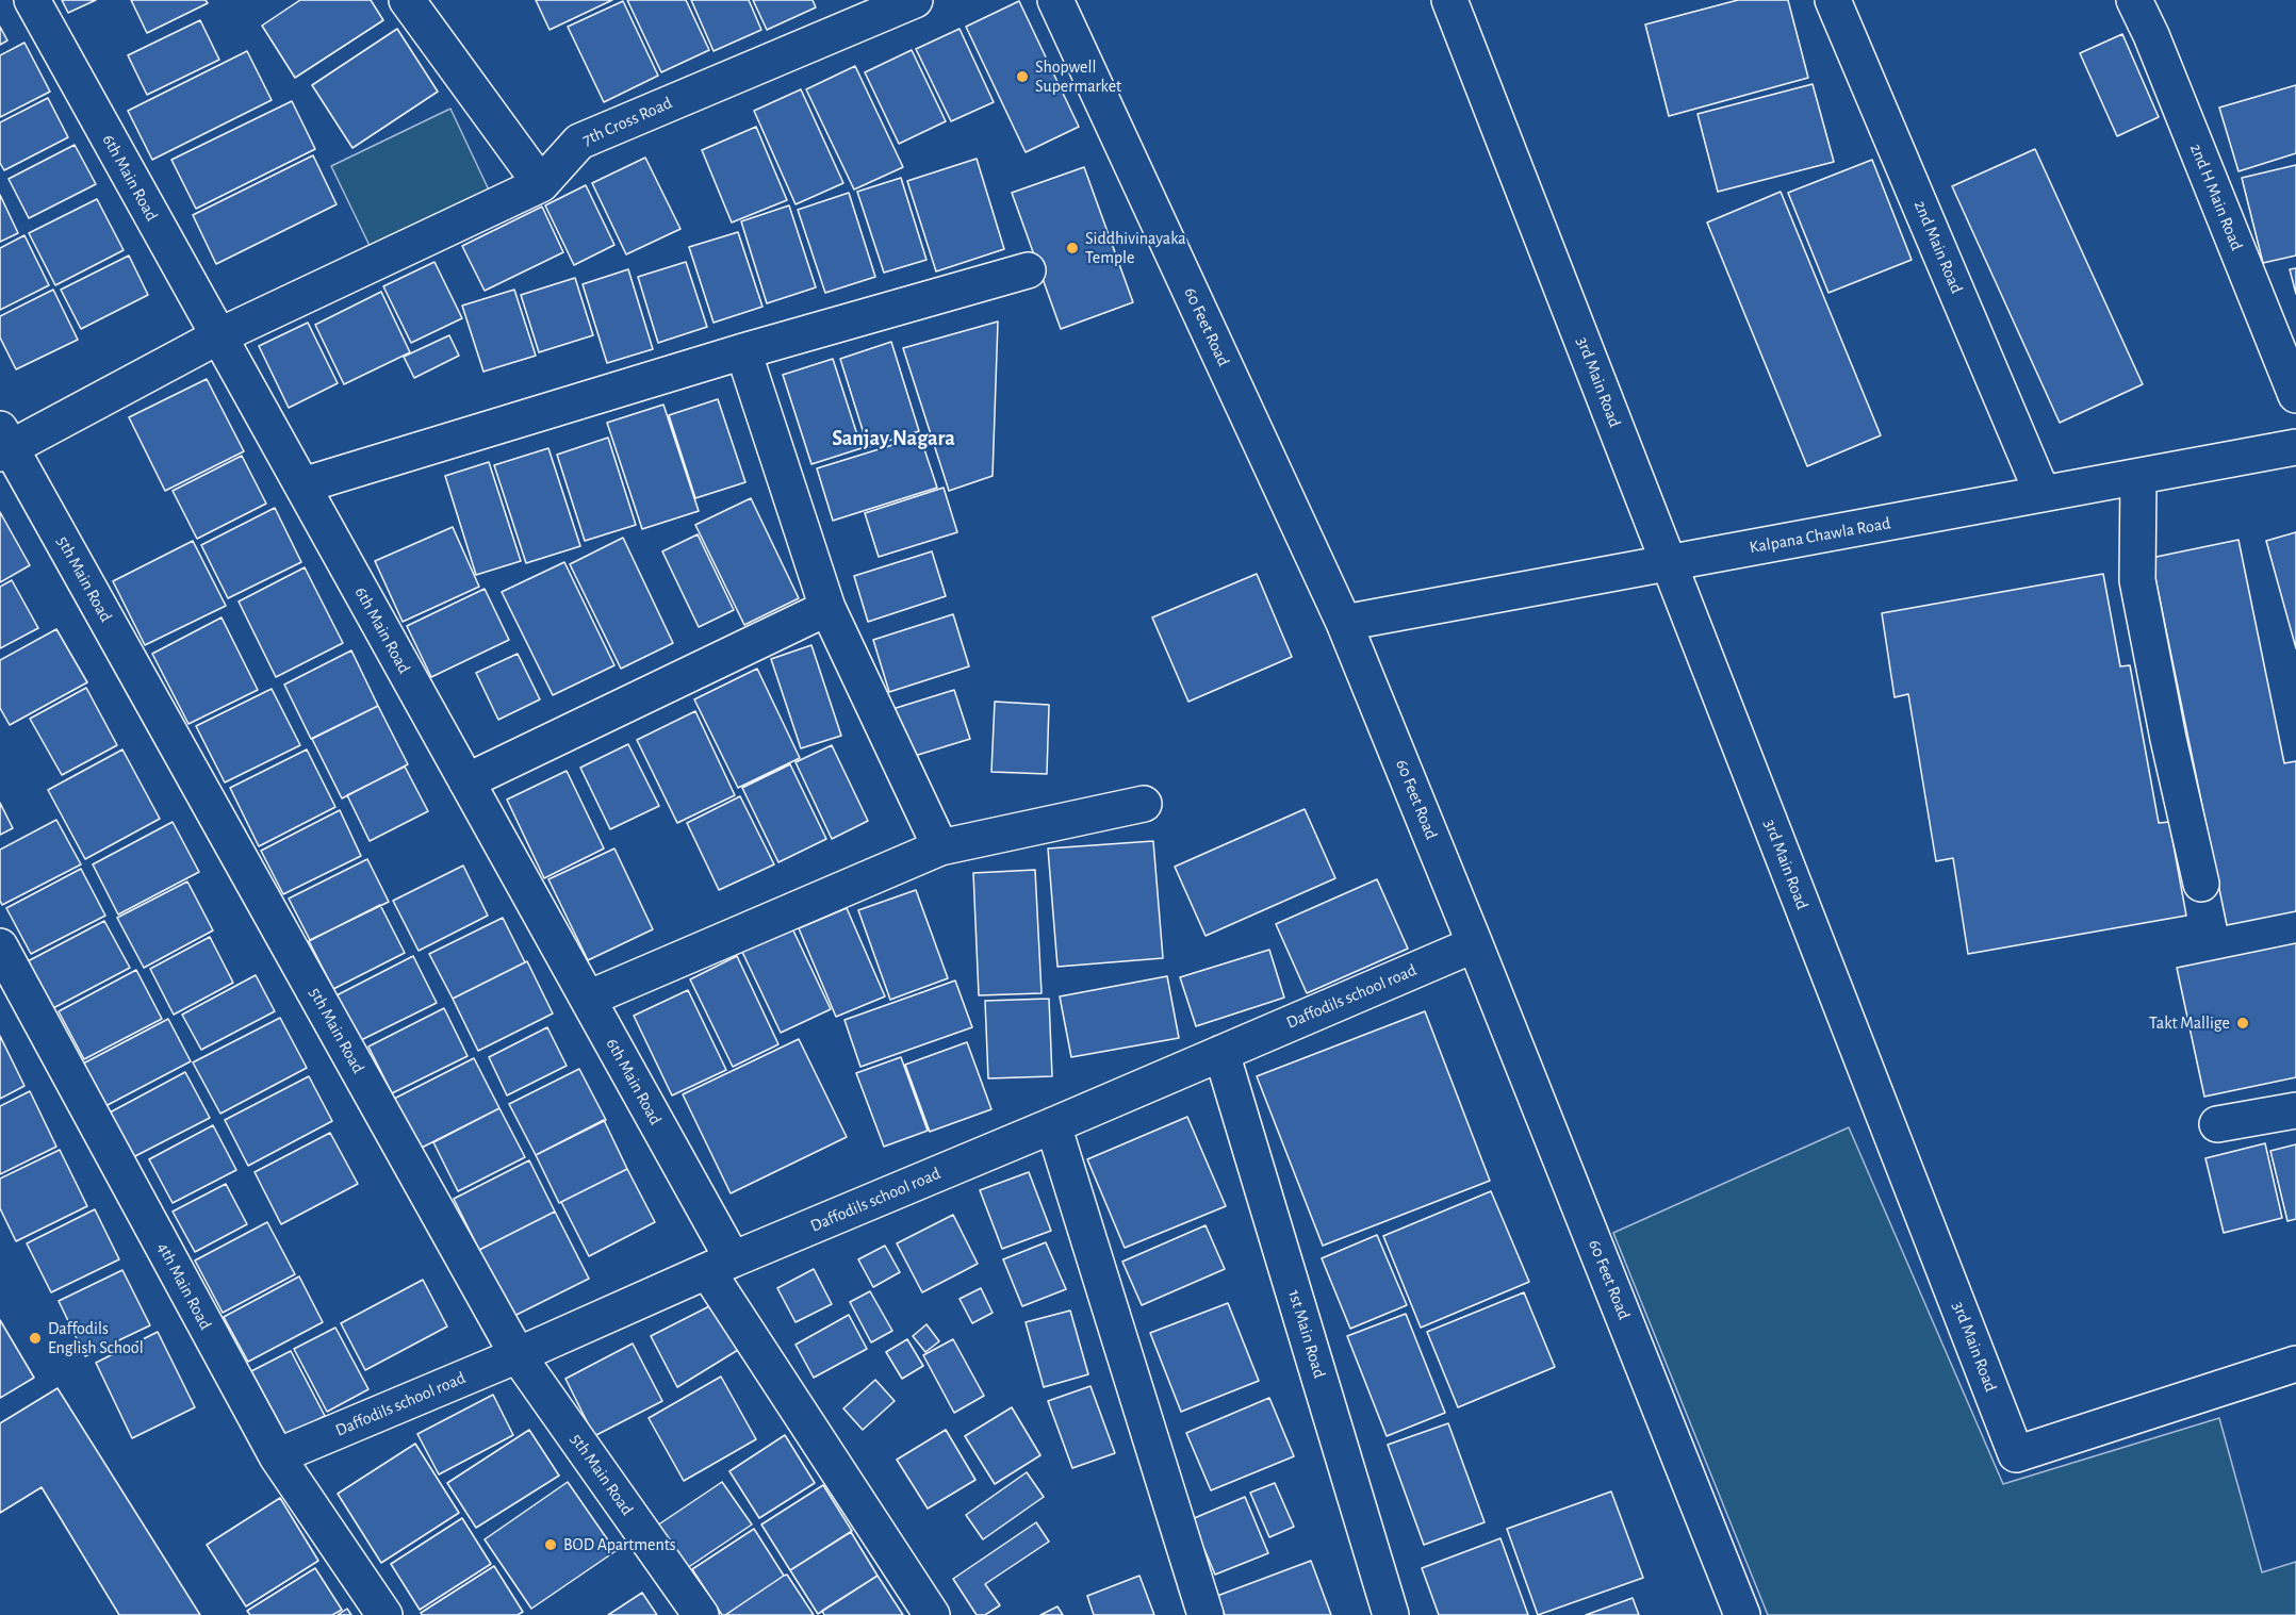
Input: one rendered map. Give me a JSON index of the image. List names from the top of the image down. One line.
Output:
{"streets":{"street":["7th Cross Road","6th Main Road","2nd H Main Road","2nd Main Road","60 Feet Road","3rd Main Road","Kalpana Chawla Road","5th Main Road","Daffodils school road","4th Main Road","1st Main Road"]},"crossings":[["7th Cross Road","6th Main Road"],["7th Cross Road","5th Main Road"],["6th Main Road","Daffodils school road"],["2nd Main Road","Kalpana Chawla Road"],["60 Feet Road","Kalpana Chawla Road"],["60 Feet Road","Daffodils school road"],["3rd Main Road","Kalpana Chawla Road"],["5th Main Road","Daffodils school road"],["Daffodils school road","4th Main Road"],["Daffodils school road","1st Main Road"]],"districts":["Sanjay Nagara"],"places":["Shopwell Supermarket","Siddhivinayaka Temple","Takt Mallige","Daffodils English School","BOD Apartments"]}
